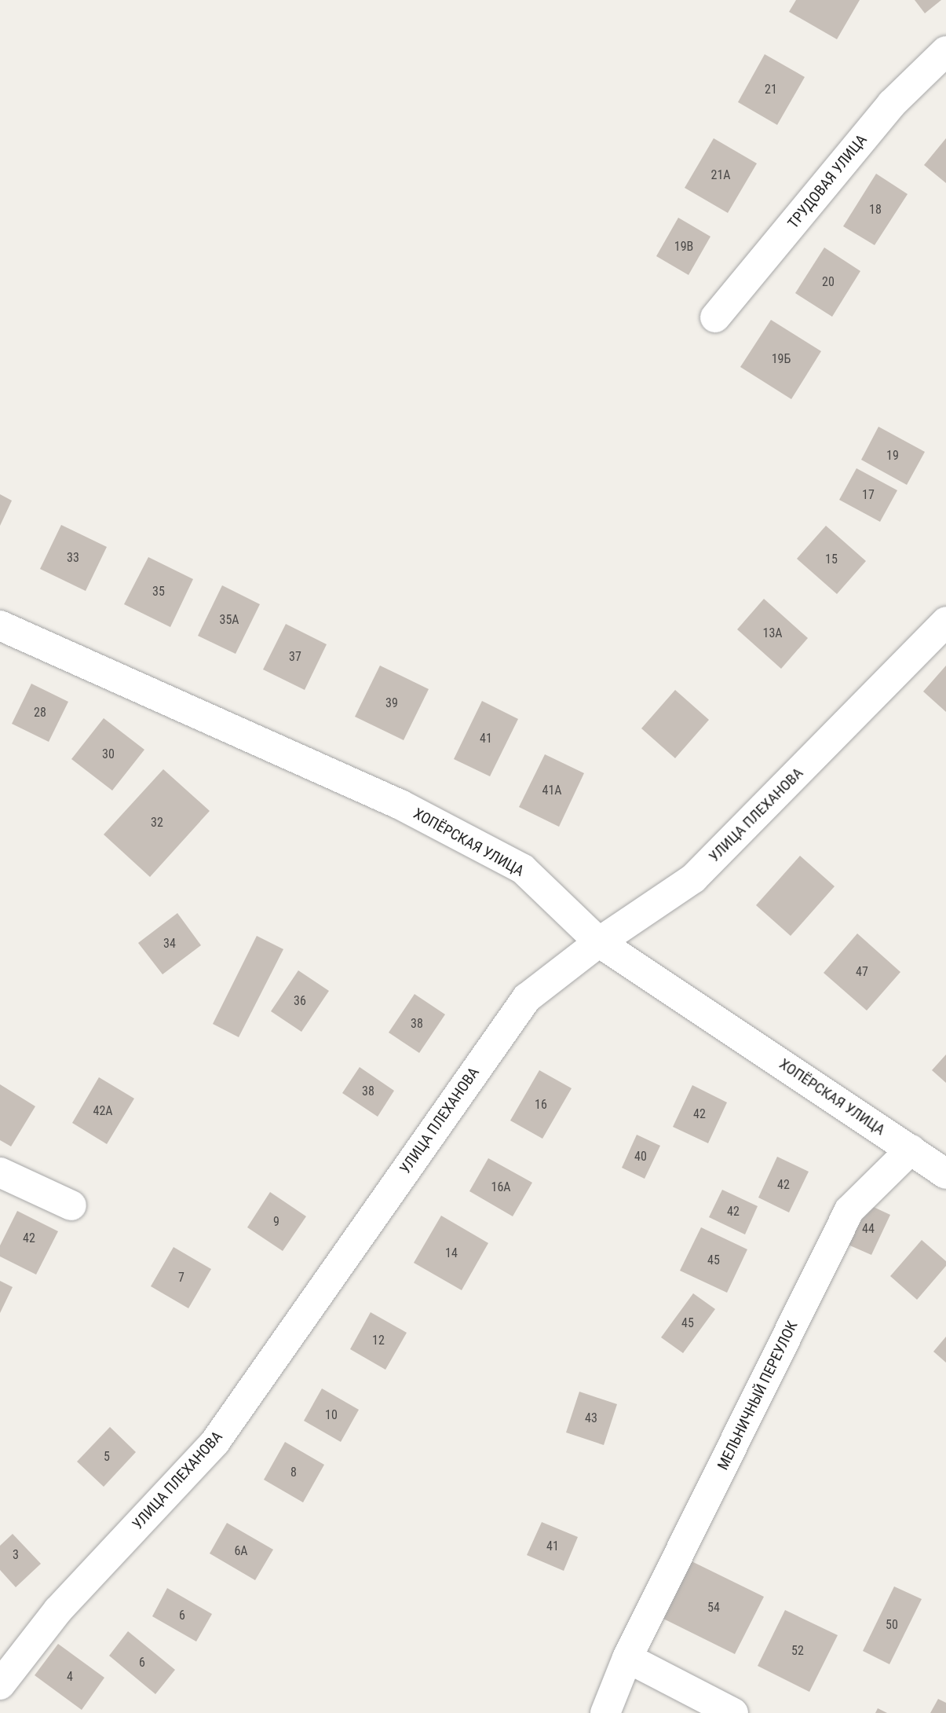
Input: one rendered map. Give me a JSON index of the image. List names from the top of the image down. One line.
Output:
{"streets":{"street":["ТРУДОВАЯ УЛИЦА","УЛИЦА ПЛЕХАНОВА","ХОПЁРСКАЯ УЛИЦА","МЕЛЬНИЧНЫЙ ПЕРЕУЛОК"]},"crossings":[["УЛИЦА ПЛЕХАНОВА","ХОПЁРСКАЯ УЛИЦА"],["ХОПЁРСКАЯ УЛИЦА","МЕЛЬНИЧНЫЙ ПЕРЕУЛОК"]],"house_numbers":["21","21А","18","19В","20","19Б","19","17","33","15","35","35А","13А","37","39","28","41","30","41А","32","34","47","36","38","38","16","42А","42","40","42","16А","42","9","44","42","14","45","7","45","12","10","43","5","8","41","6А","3","54","6","50","52","6","4"]}
